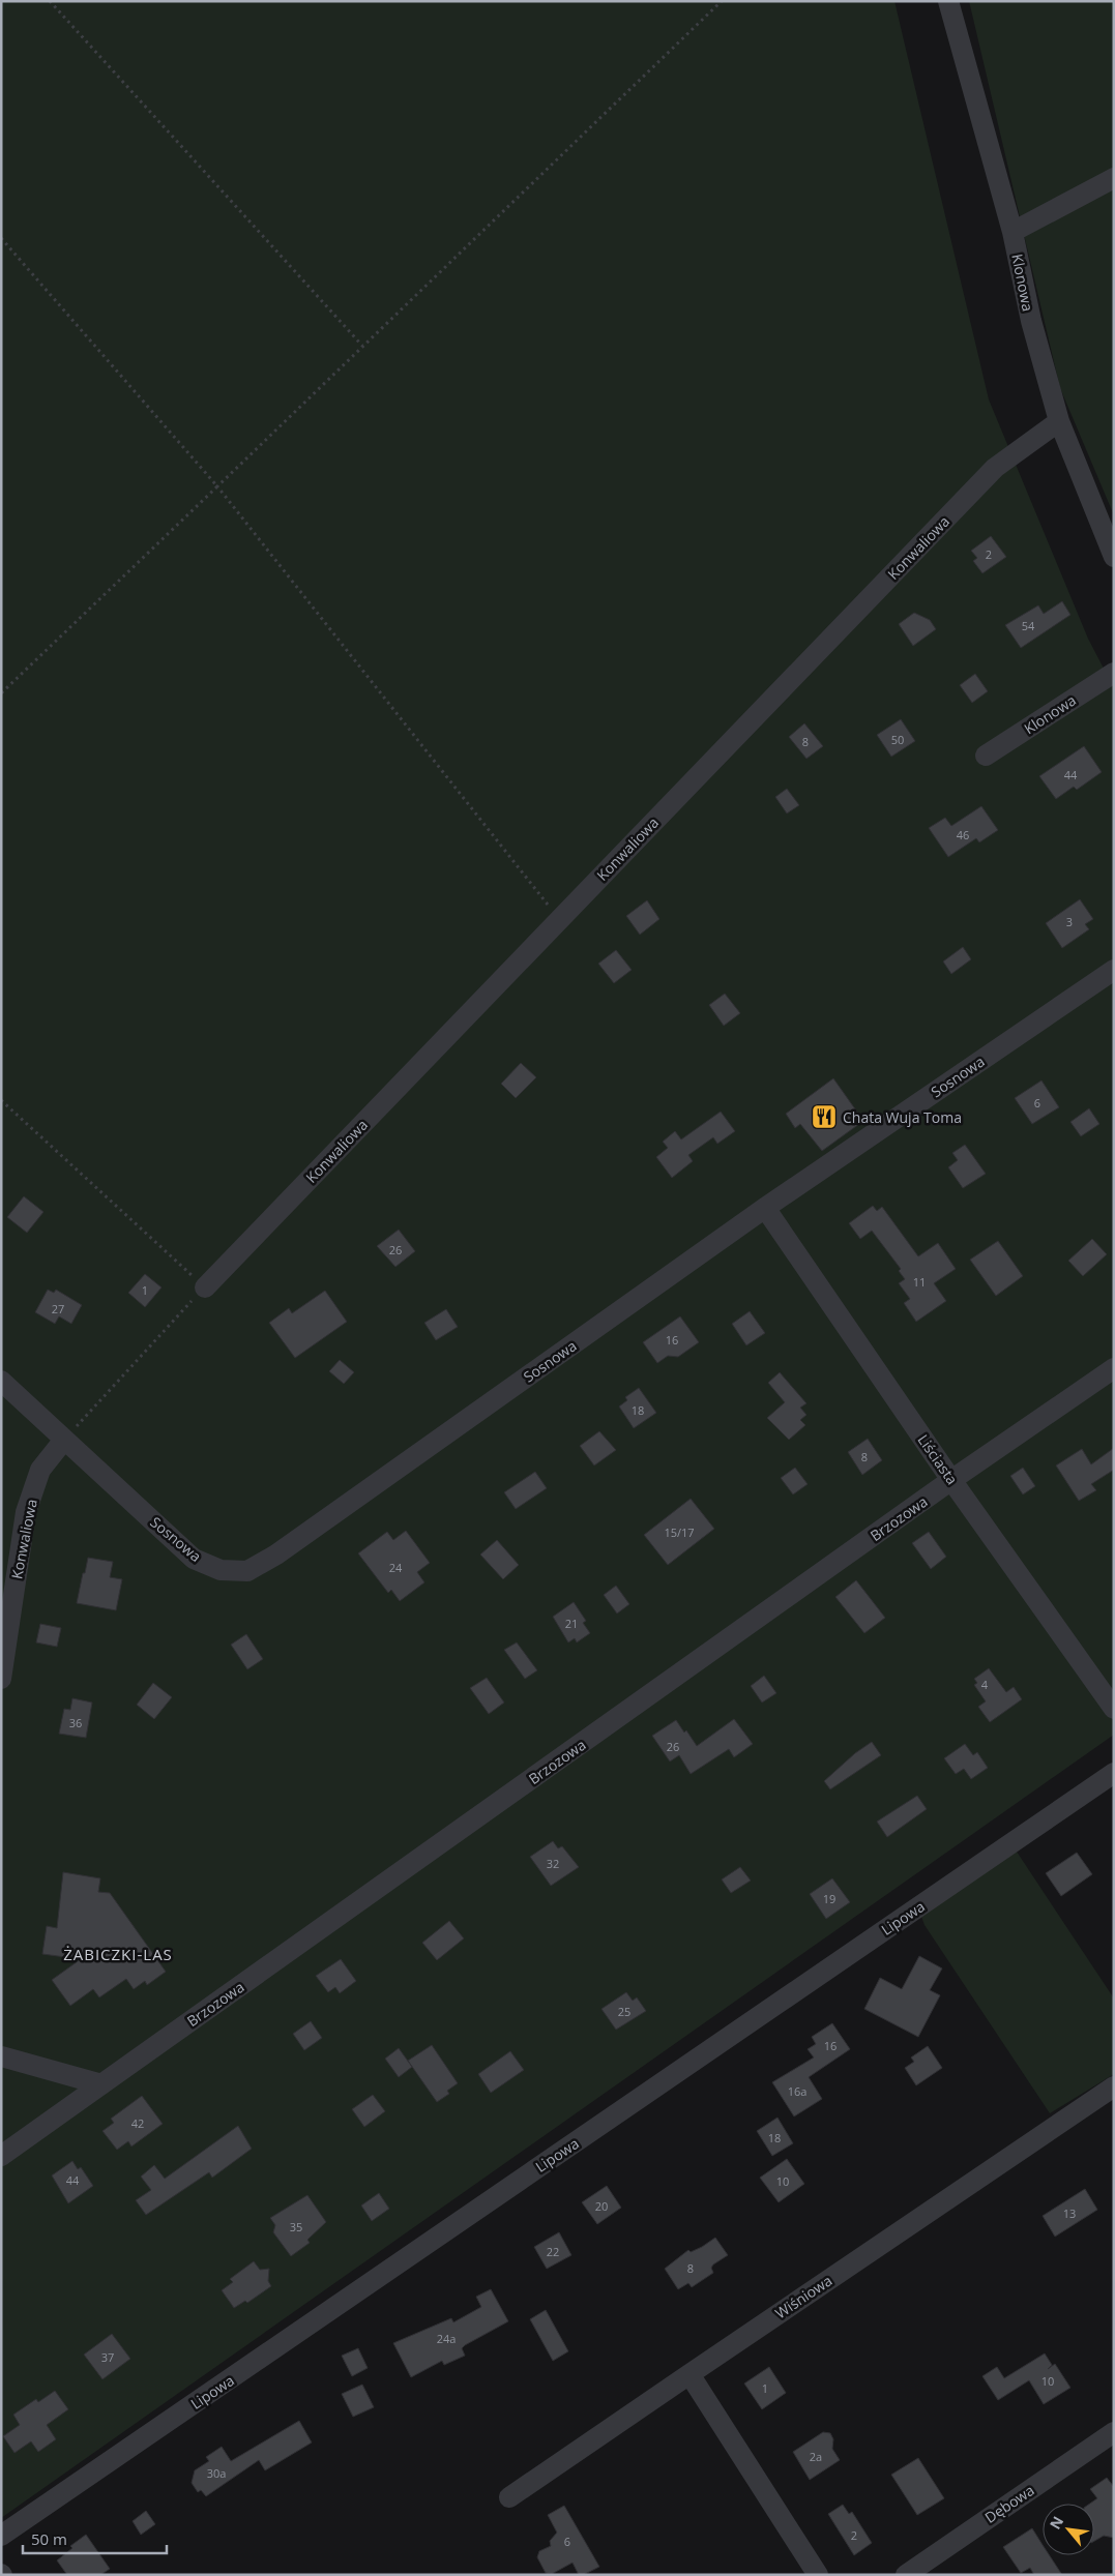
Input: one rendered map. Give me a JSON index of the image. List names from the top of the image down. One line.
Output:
{"streets":{"street":["Klonowa","Konwaliowa","Sosnowa","Liściasta","Brzozowa","Lipowa","Wiśniowa","Dębowa"]},"crossings":[["Klonowa","Konwaliowa"],["Konwaliowa","Sosnowa"],["Sosnowa","Liściasta"],["Liściasta","Brzozowa"]],"districts":["ŻABICZKI-LAS"],"places":{"restaurant":["Chata Wuja Toma"]},"house_numbers":["2","54","50","8","44","46","3","6","26","11","1","27","16","18","8","15/17","24","21","4","36","26","32","19","25","16","16a","42","18","44","10","20","13","35","22","8","24a","37","10","1","2a","30a","2","6"],"scale_bar":"50 m","north":"top left"}
